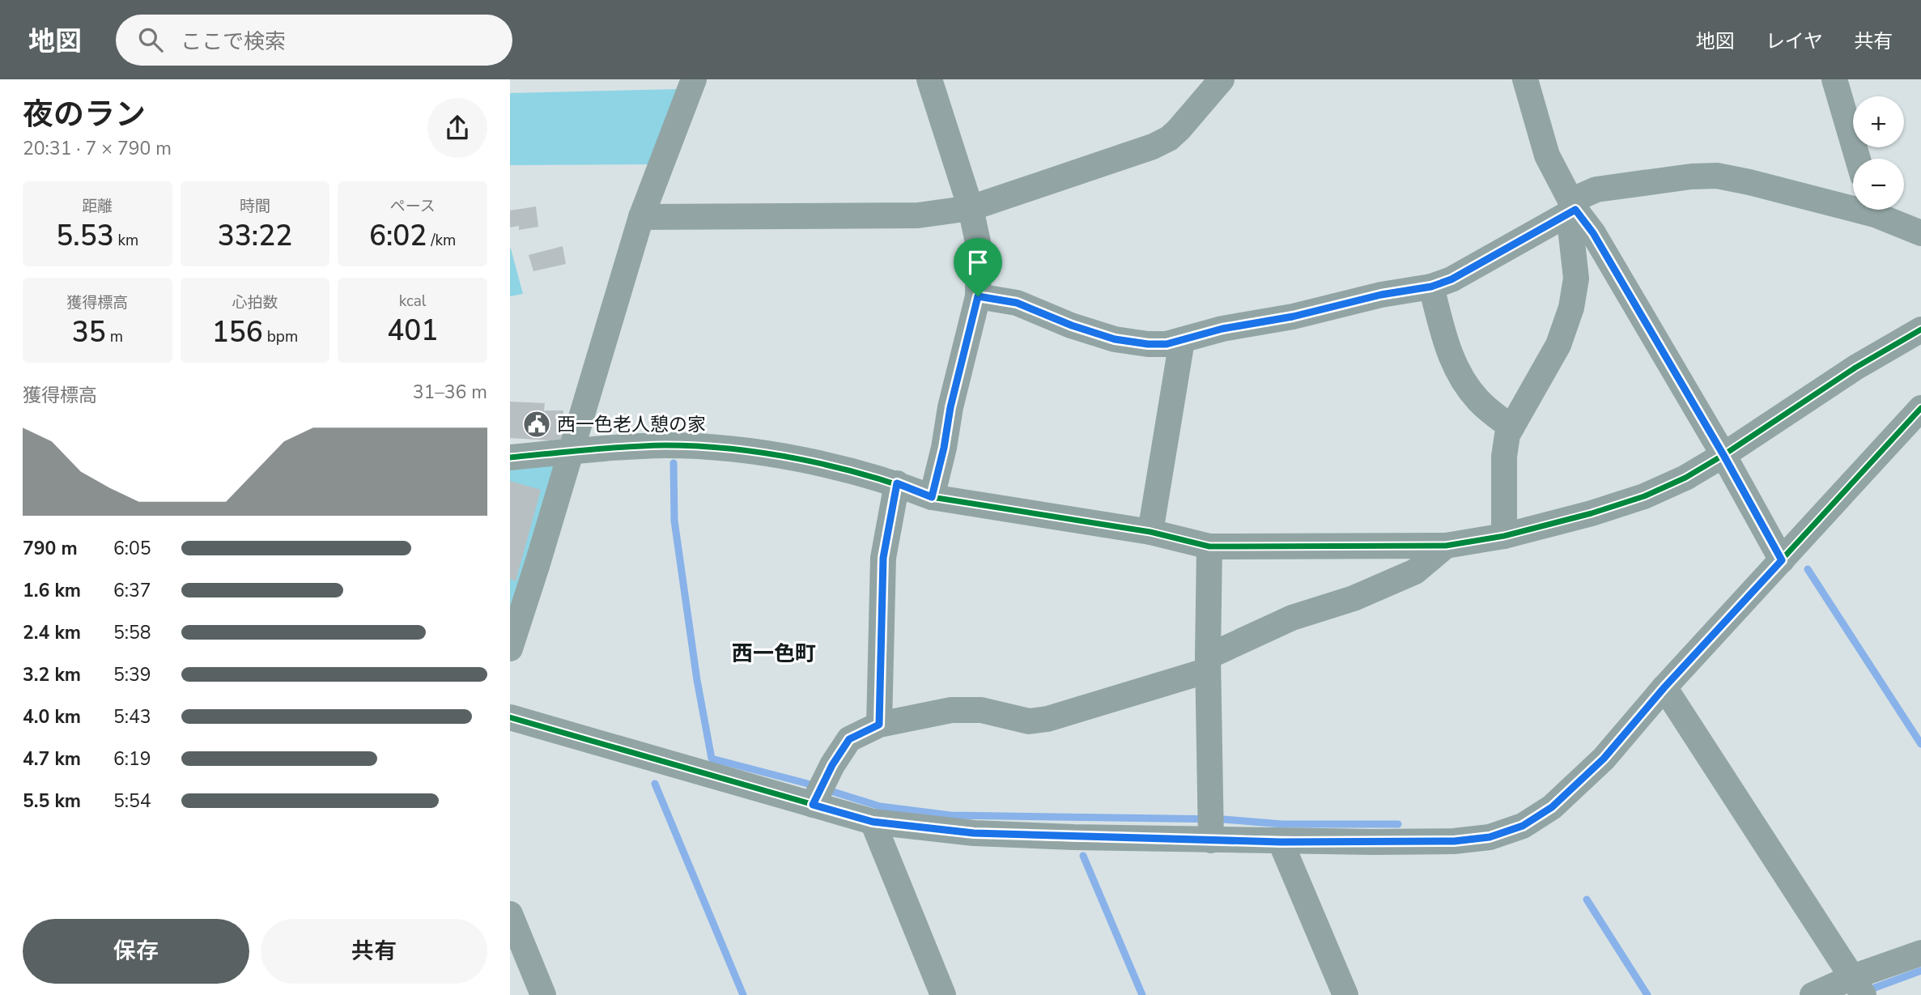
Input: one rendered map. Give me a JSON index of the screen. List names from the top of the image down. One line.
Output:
{"districts":["西一色町"],"places":{"public building":["西一色老人憩の家"]},"page":{"header":"地図","search":"ここで検索","nav":["地図","レイヤ","共有"],"heading":["夜のラン","20:31 · 7 × 790 m"],"map_buttons":["+","−"],"stats":[["距離","5.53 km"],["時間","33:22"],["ペース","6:02 /km"],["獲得標高","35 m"],["心拍数","156 bpm"],["kcal","401"]],"chart":["獲得標高","31–36 m"],"list":[{"name":"790 m","note":"6:05"},{"name":"1.6 km","note":"6:37"},{"name":"2.4 km","note":"5:58"},{"name":"3.2 km","note":"5:39"},{"name":"4.0 km","note":"5:43"},{"name":"4.7 km","note":"6:19"},{"name":"5.5 km","note":"5:54"}],"buttons":["保存","共有"]}}
